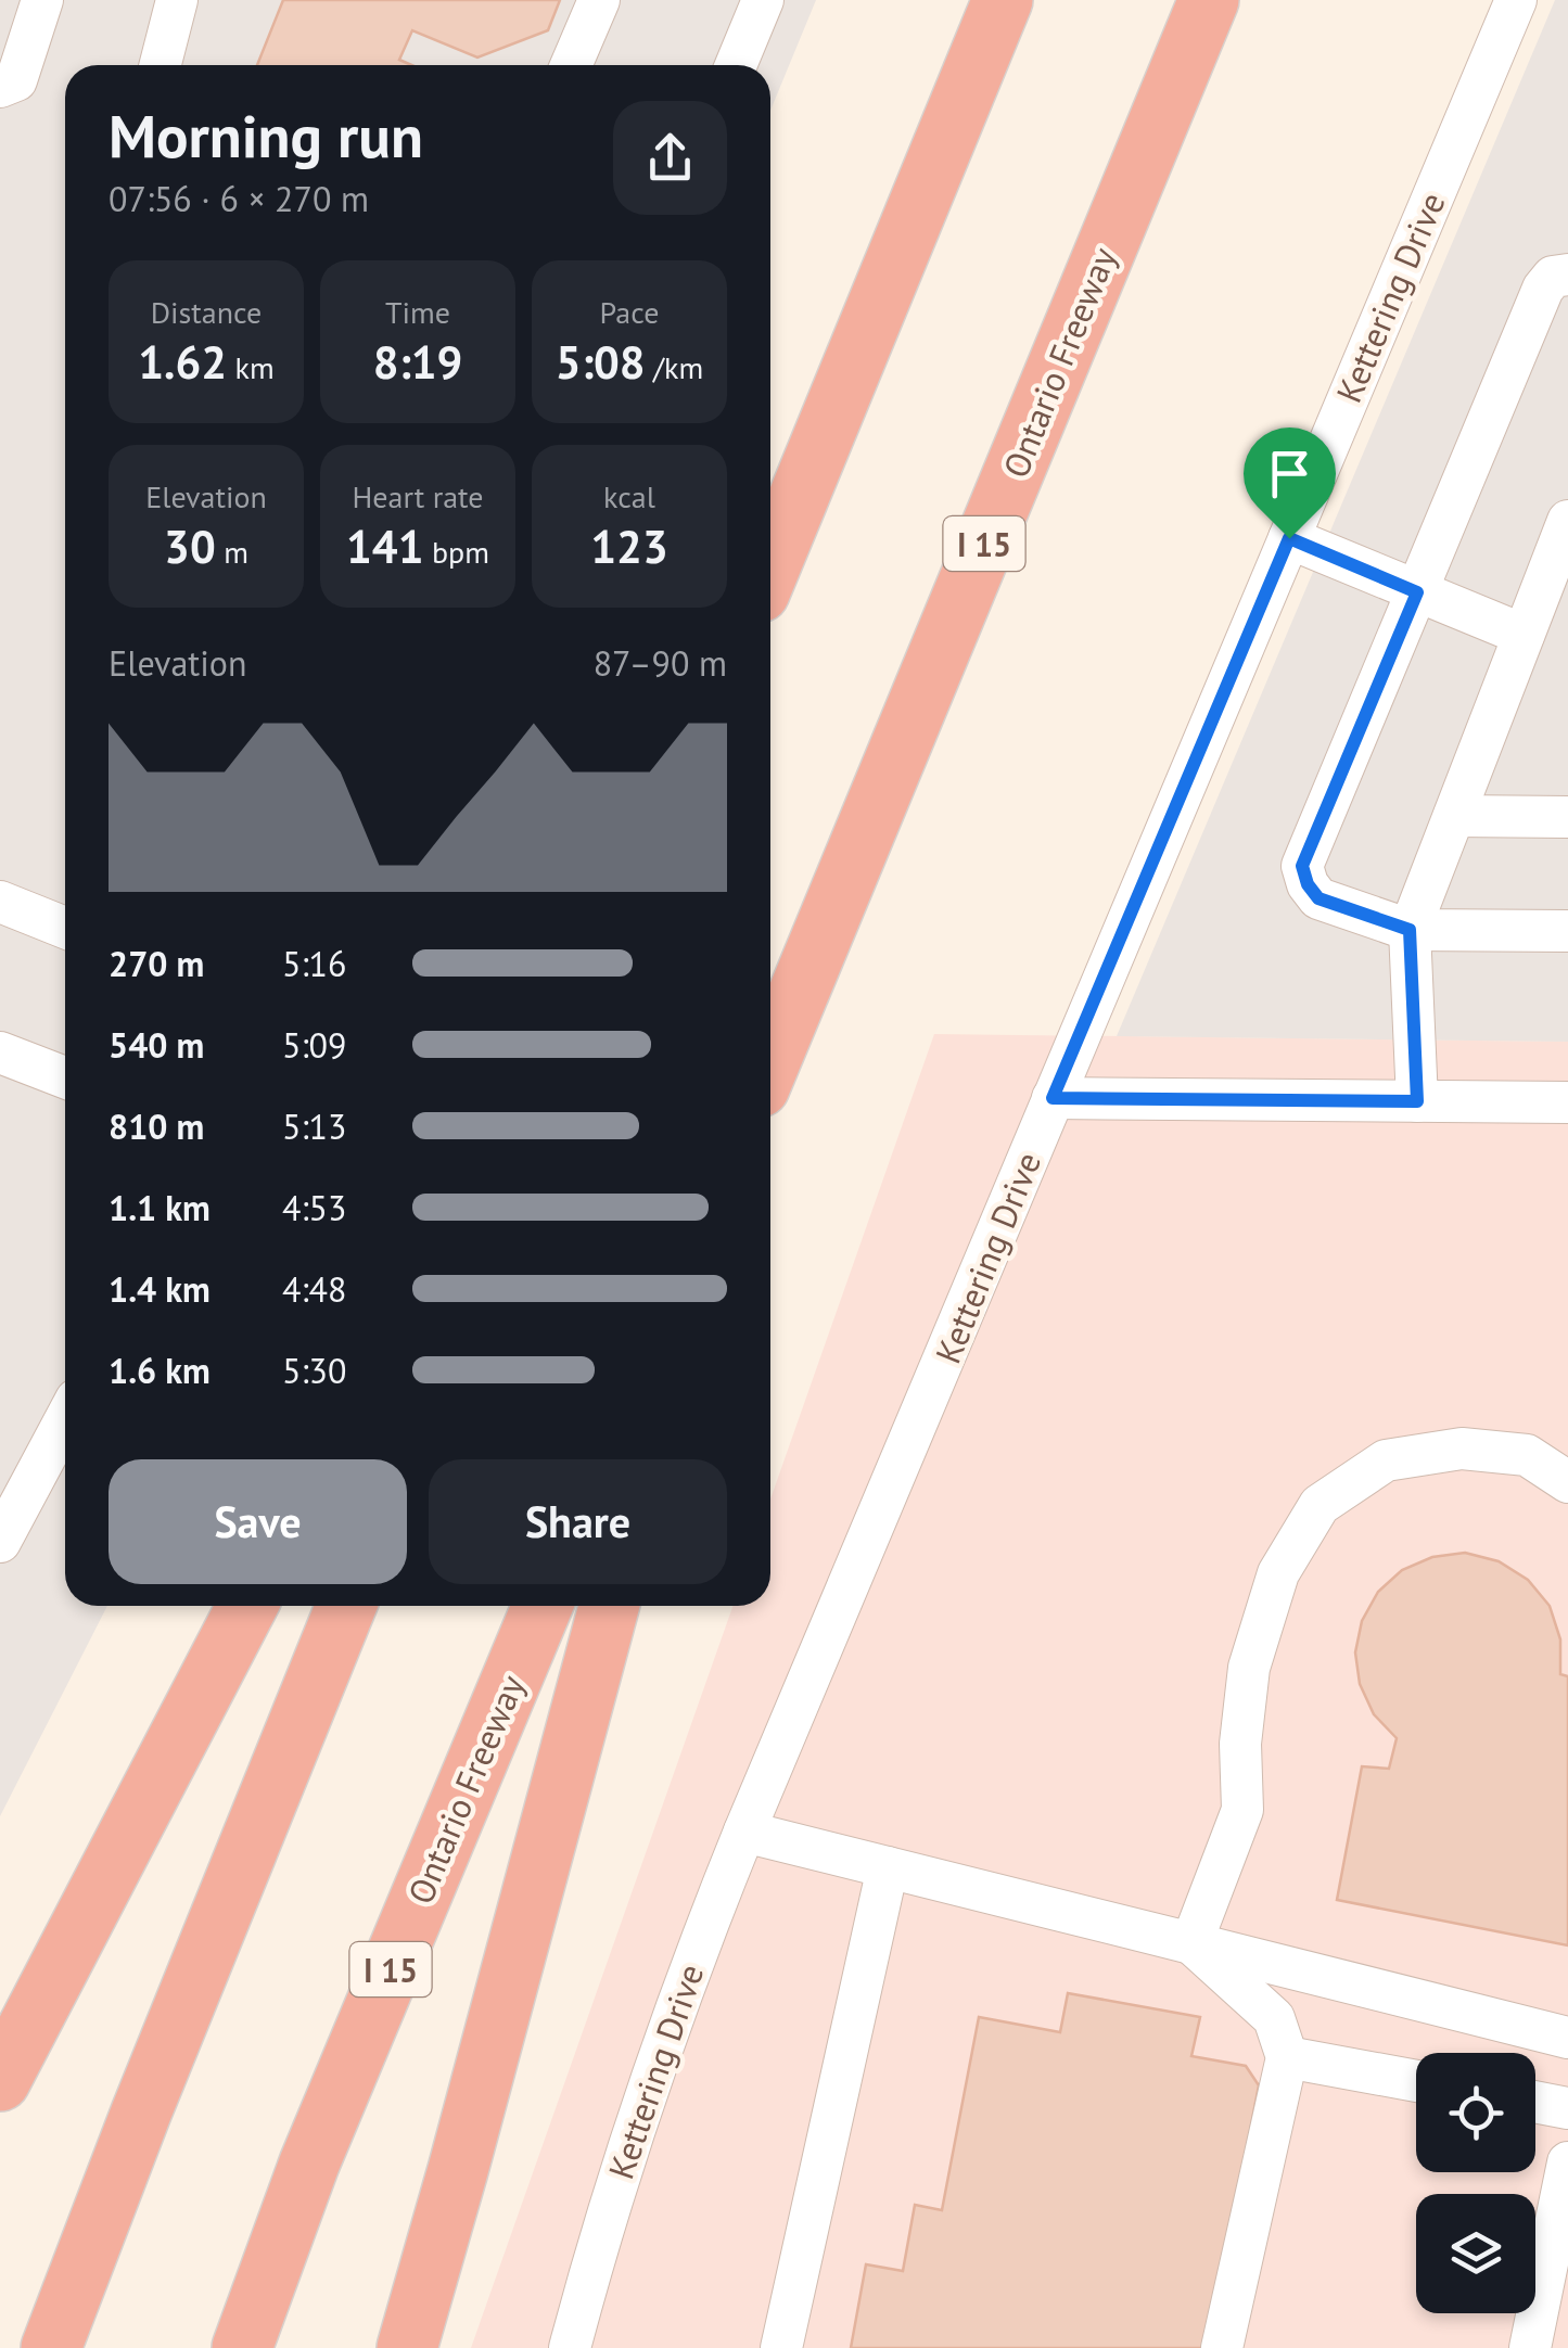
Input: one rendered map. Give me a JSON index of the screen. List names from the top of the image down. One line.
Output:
{"streets":{"highway":["Ontario Freeway","I 15"],"street":["Kettering Drive"]},"page":{"heading":["Morning run","07:56 · 6 × 270 m"],"stats":[["Distance","1.62 km"],["Time","8:19"],["Pace","5:08 /km"],["Elevation","30 m"],["Heart rate","141 bpm"],["kcal","123"]],"chart":["Elevation","87–90 m"],"list":[{"name":"270 m","note":"5:16"},{"name":"540 m","note":"5:09"},{"name":"810 m","note":"5:13"},{"name":"1.1 km","note":"4:53"},{"name":"1.4 km","note":"4:48"},{"name":"1.6 km","note":"5:30"}],"buttons":["Save","Share"]}}
